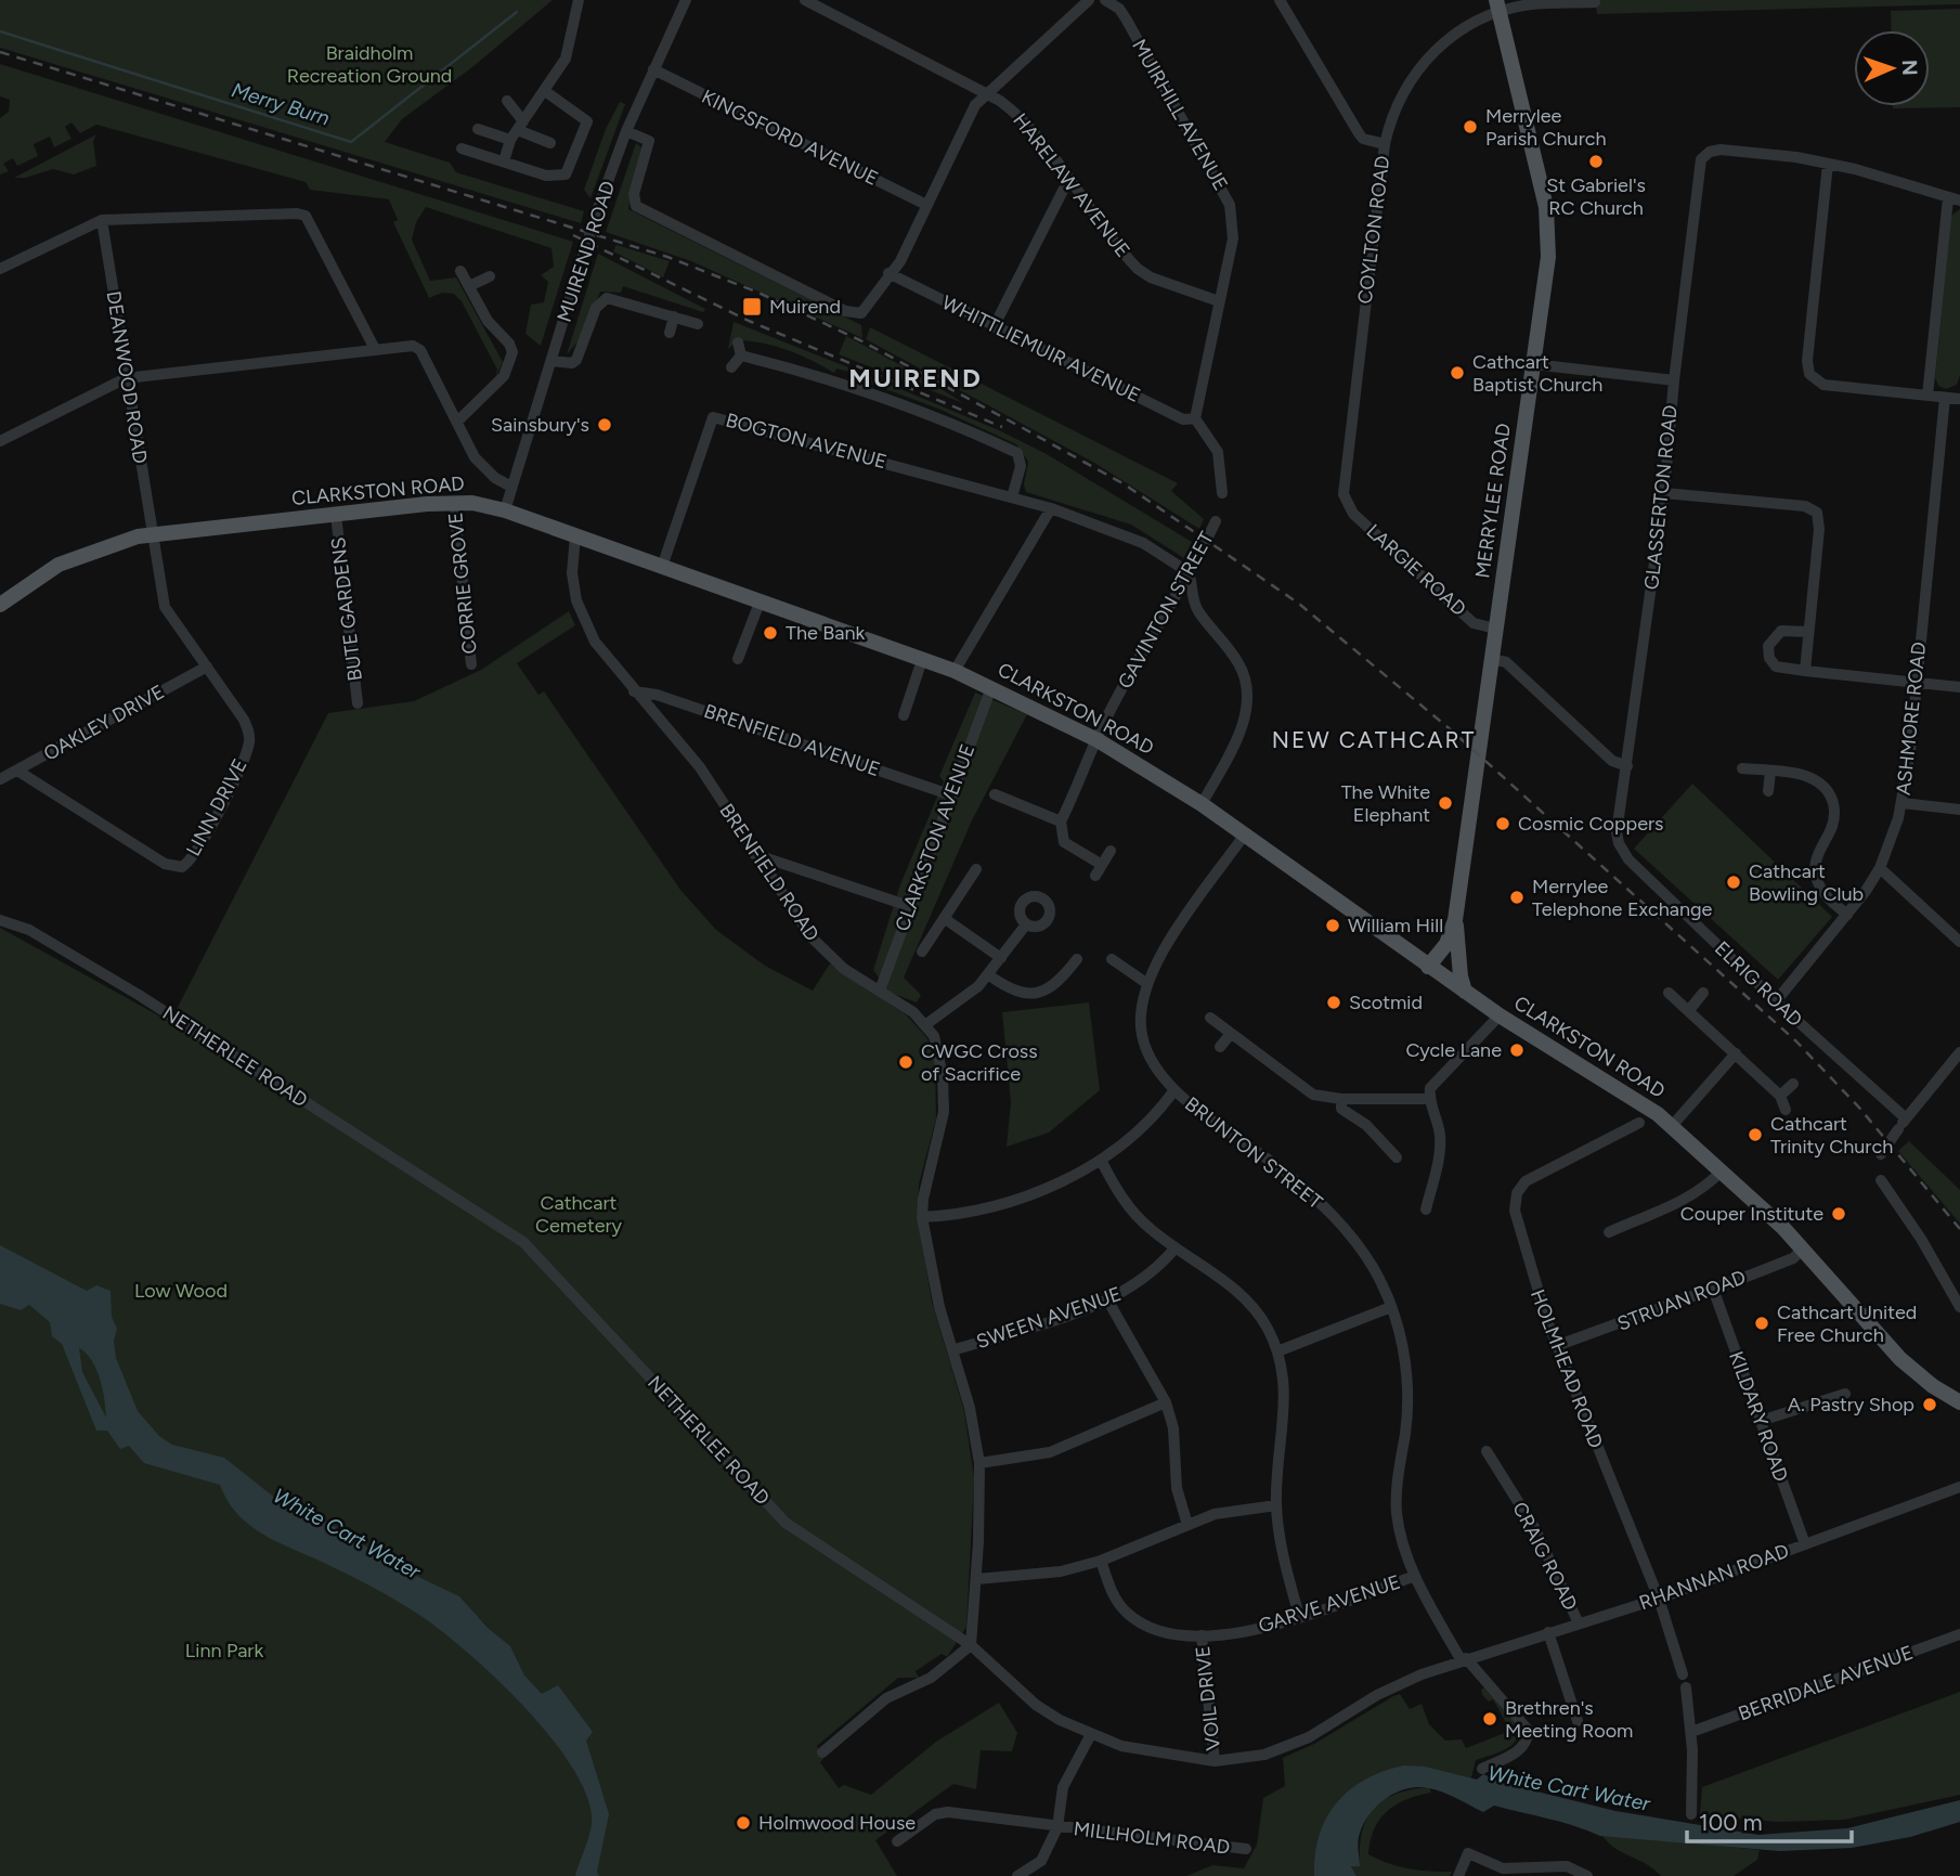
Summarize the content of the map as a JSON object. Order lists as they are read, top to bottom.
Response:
{
  "streets": {
    "main road": ["CLARKSTON ROAD", "MERRYLEE ROAD"],
    "street": [
      "MUIRHILL AVENUE",
      "KINGSFORD AVENUE",
      "HARELAW AVENUE",
      "COYLTON ROAD",
      "MUIREND ROAD",
      "WHITTLIEMUIR AVENUE",
      "DEANWOOD ROAD",
      "BOGTON AVENUE",
      "GLASSERTON ROAD",
      "LARGIE ROAD",
      "CORRIE GROVE",
      "BUTE GARDENS",
      "GAVINTON STREET",
      "ASHMORE ROAD",
      "OAKLEY DRIVE",
      "BRENFIELD AVENUE",
      "LINN DRIVE",
      "CLARKSTON AVENUE",
      "BRENFIELD ROAD",
      "ELRIG ROAD",
      "NETHERLEE ROAD",
      "BRUNTON STREET",
      "STRUAN ROAD",
      "SWEEN AVENUE",
      "HOLMHEAD ROAD",
      "KILDARY ROAD",
      "CRAIG ROAD",
      "RHANNAN ROAD",
      "GARVE AVENUE",
      "BERRIDALE AVENUE",
      "VOIL DRIVE",
      "MILLHOLM ROAD"
    ]
  },
  "crossings": [
    ["MUIRHILL AVENUE", "HARELAW AVENUE"],
    ["MUIRHILL AVENUE", "WHITTLIEMUIR AVENUE"],
    ["KINGSFORD AVENUE", "MUIREND ROAD"],
    ["COYLTON ROAD", "MERRYLEE ROAD"],
    ["COYLTON ROAD", "LARGIE ROAD"],
    ["MUIREND ROAD", "CLARKSTON ROAD"],
    ["DEANWOOD ROAD", "CLARKSTON ROAD"],
    ["DEANWOOD ROAD", "LINN DRIVE"],
    ["BOGTON AVENUE", "CLARKSTON ROAD"],
    ["BOGTON AVENUE", "GAVINTON STREET"],
    ["CLARKSTON ROAD", "MERRYLEE ROAD"],
    ["CLARKSTON ROAD", "CORRIE GROVE"],
    ["CLARKSTON ROAD", "BUTE GARDENS"],
    ["CLARKSTON ROAD", "GAVINTON STREET"],
    ["CLARKSTON ROAD", "LINN DRIVE"],
    ["CLARKSTON ROAD", "CLARKSTON AVENUE"],
    ["CLARKSTON ROAD", "BRENFIELD ROAD"],
    ["CLARKSTON ROAD", "BRUNTON STREET"],
    ["CLARKSTON ROAD", "STRUAN ROAD"],
    ["GLASSERTON ROAD", "ELRIG ROAD"],
    ["MERRYLEE ROAD", "LARGIE ROAD"],
    ["ASHMORE ROAD", "ELRIG ROAD"],
    ["OAKLEY DRIVE", "LINN DRIVE"],
    ["BRENFIELD AVENUE", "CLARKSTON AVENUE"],
    ["BRENFIELD AVENUE", "BRENFIELD ROAD"],
    ["CLARKSTON AVENUE", "BRENFIELD ROAD"],
    ["NETHERLEE ROAD", "BRUNTON STREET"],
    ["NETHERLEE ROAD", "RHANNAN ROAD"],
    ["NETHERLEE ROAD", "VOIL DRIVE"],
    ["NETHERLEE ROAD", "MILLHOLM ROAD"],
    ["BRUNTON STREET", "RHANNAN ROAD"],
    ["BRUNTON STREET", "GARVE AVENUE"],
    ["STRUAN ROAD", "HOLMHEAD ROAD"],
    ["STRUAN ROAD", "KILDARY ROAD"],
    ["HOLMHEAD ROAD", "RHANNAN ROAD"],
    ["KILDARY ROAD", "RHANNAN ROAD"],
    ["CRAIG ROAD", "RHANNAN ROAD"],
    ["GARVE AVENUE", "VOIL DRIVE"]
  ],
  "districts": ["MUIREND", "NEW CATHCART"],
  "water": ["Merry Burn", "White Cart Water"],
  "parks": [
    "Braidholm Recreation Ground",
    "Cathcart Cemetery",
    "Low Wood",
    "Linn Park"
  ],
  "places": {
    "other": [
      "Merrylee Parish Church",
      "St Gabriel's RC Church",
      "Cathcart Baptist Church",
      "Sainsbury's",
      "The Bank",
      "The White Elephant",
      "Cosmic Coppers",
      "Cathcart Bowling Club",
      "Merrylee Telephone Exchange",
      "William Hill",
      "Scotmid",
      "Cycle Lane",
      "CWGC Cross of Sacrifice",
      "Cathcart Trinity Church",
      "Couper Institute",
      "Cathcart United Free Church",
      "A. Pastry Shop",
      "Brethren's Meeting Room",
      "Holmwood House"
    ],
    "transit": ["Muirend"]
  },
  "scale_bar": "100 m",
  "north": "right"
}
